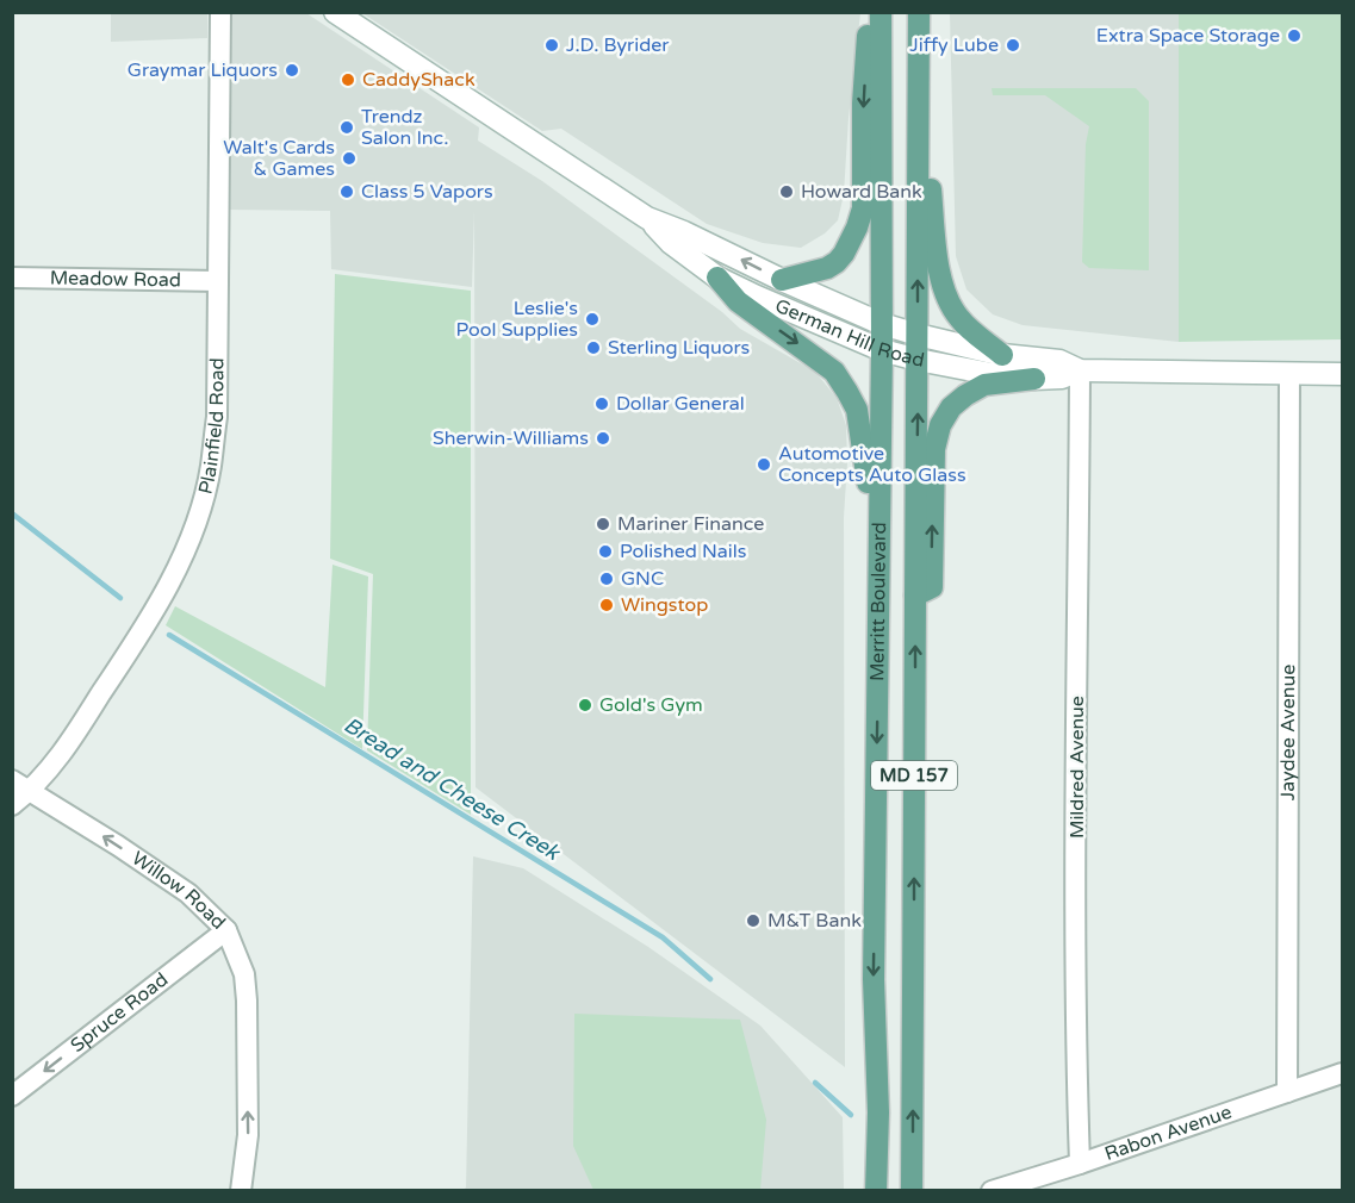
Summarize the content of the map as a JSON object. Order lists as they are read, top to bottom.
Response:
{
  "streets": {
    "main road": ["Merritt Boulevard", "MD 157"],
    "street": [
      "Meadow Road",
      "German Hill Road",
      "Plainfield Road",
      "Jaydee Avenue",
      "Mildred Avenue",
      "Willow Road",
      "Spruce Road",
      "Rabon Avenue"
    ]
  },
  "crossings": [
    ["Meadow Road", "Plainfield Road"],
    ["German Hill Road", "Merritt Boulevard"],
    ["German Hill Road", "Jaydee Avenue"],
    ["German Hill Road", "Mildred Avenue"],
    ["Plainfield Road", "Willow Road"],
    ["Jaydee Avenue", "Rabon Avenue"],
    ["Mildred Avenue", "Rabon Avenue"],
    ["Willow Road", "Spruce Road"]
  ],
  "one_way": ["Willow Road", "Spruce Road"],
  "water": ["Bread and Cheese Creek"],
  "places": [
    "Extra Space Storage",
    "J.D. Byrider",
    "Jiffy Lube",
    "Graymar Liquors",
    "CaddyShack",
    "Trendz Salon Inc.",
    "Walt's Cards & Games",
    "Class 5 Vapors",
    "Howard Bank",
    "Leslie's Pool Supplies",
    "Sterling Liquors",
    "Dollar General",
    "Sherwin-Williams",
    "Automotive Concepts Auto Glass",
    "Mariner Finance",
    "Polished Nails",
    "GNC",
    "Wingstop",
    "Gold's Gym",
    "M&T Bank"
  ]
}
